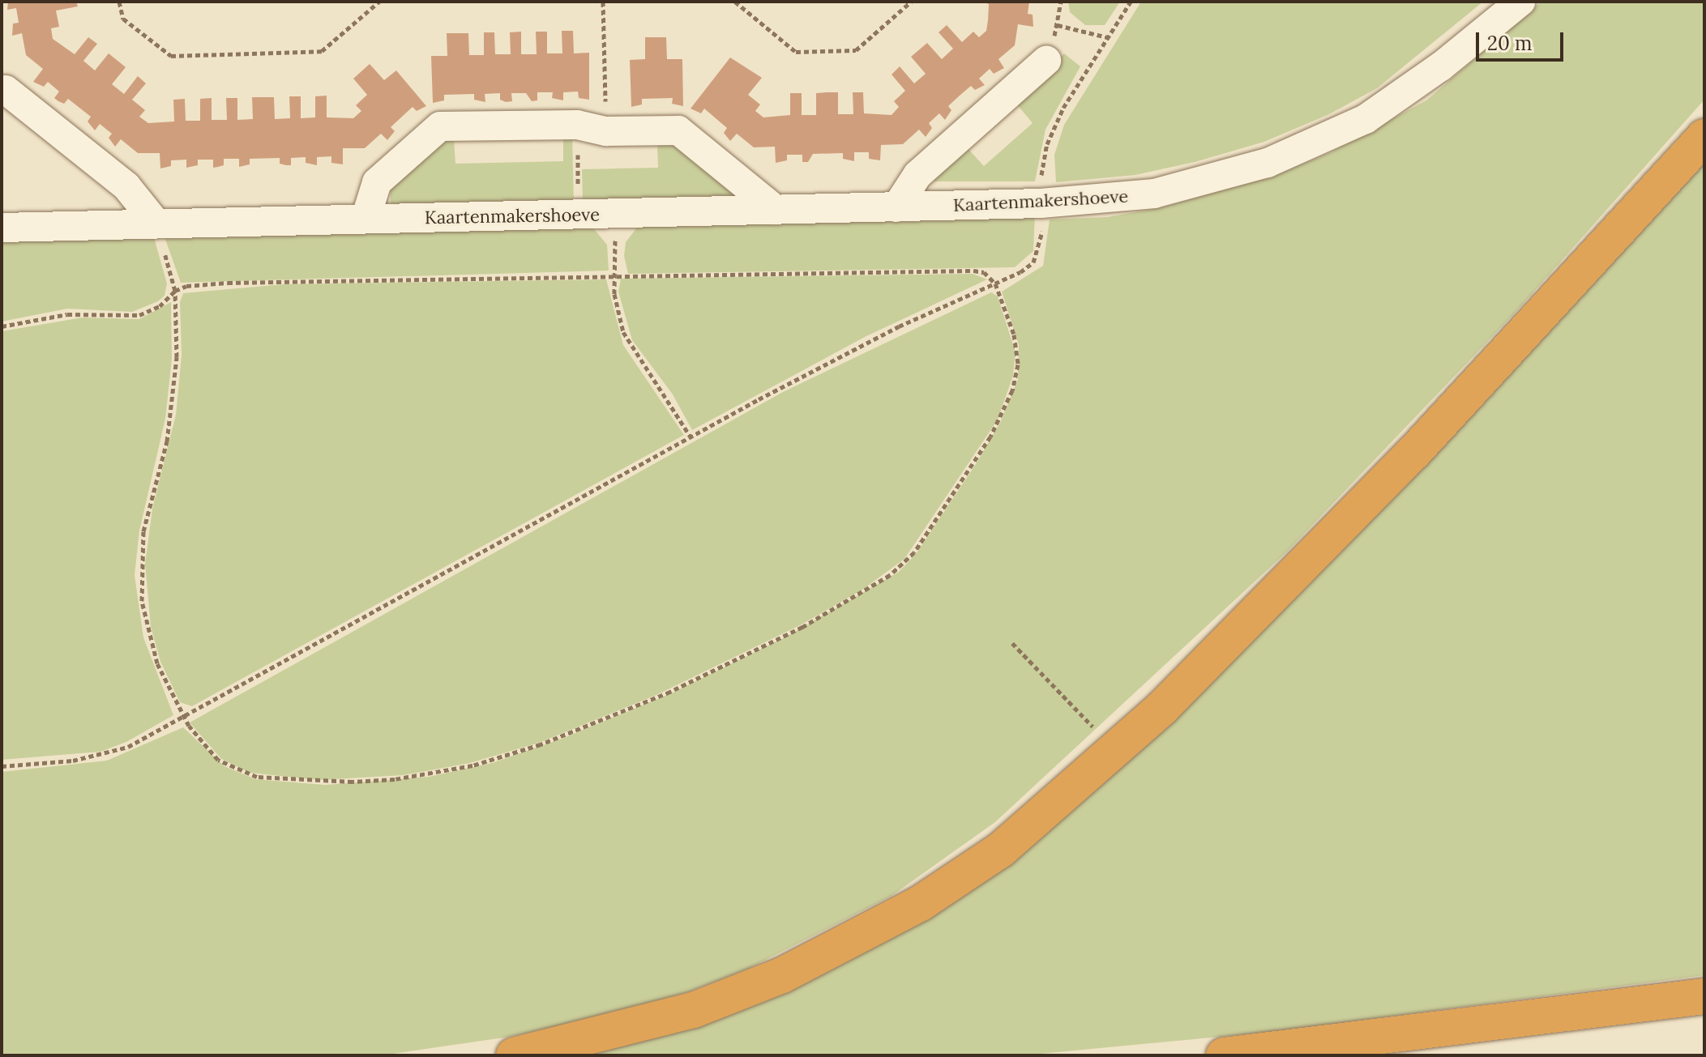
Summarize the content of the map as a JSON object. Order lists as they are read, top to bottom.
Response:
{
  "streets": {
    "street": ["Kaartenmakershoeve"]
  },
  "scale_bar": "20 m"
}
